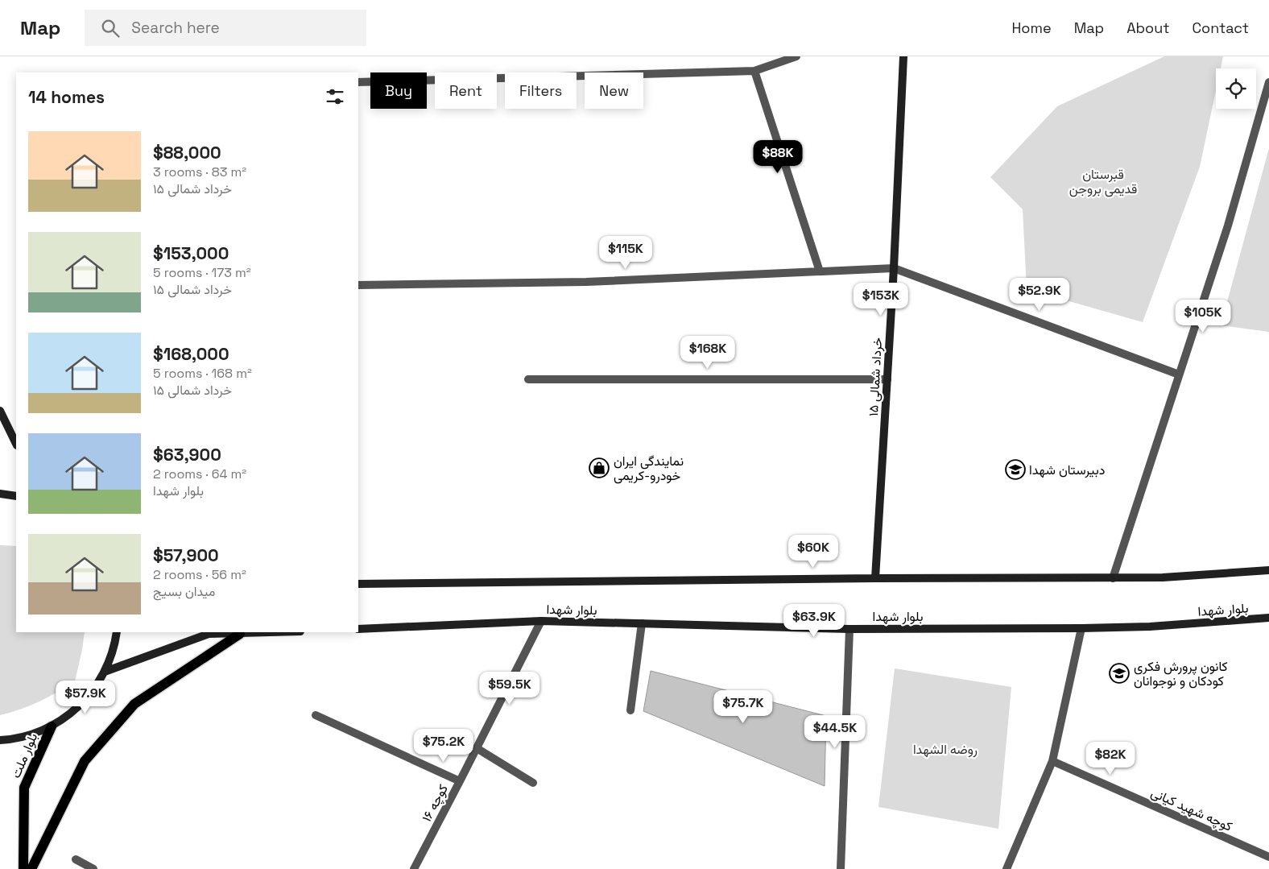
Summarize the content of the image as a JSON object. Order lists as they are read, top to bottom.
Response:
{
  "streets": {
    "main road": ["۱۵ خرداد شمالی", "بلوار شهدا", "بلوار ملت"],
    "street": ["کوچه ۱۶", "کوچه شهید کیانی"]
  },
  "crossings": [
    ["۱۵ خرداد شمالی", "بلوار شهدا"]
  ],
  "parks": ["قبرستان قدیمی بروجن", "روضه الشهدا"],
  "places": {
    "shop": ["نمایندگی ایران خودرو-کریمی"],
    "school or university": ["دبیرستان شهدا", "کانون پرورش فکری کودکان و نوجوانان"]
  },
  "page": {
    "header": "Map",
    "search": "Search here",
    "nav": [
      "Home",
      "Map",
      "About",
      "Contact"
    ],
    "chip": [
      "Buy",
      "Rent",
      "Filters",
      "New"
    ],
    "heading": "14 homes",
    "list": [
      {
        "name": "$88,000",
        "note": "3 rooms · 83 m² · ۱۵ خرداد شمالی"
      },
      {
        "name": "$153,000",
        "note": "5 rooms · 173 m² · ۱۵ خرداد شمالی"
      },
      {
        "name": "$168,000",
        "note": "5 rooms · 168 m² · ۱۵ خرداد شمالی"
      },
      {
        "name": "$63,900",
        "note": "2 rooms · 64 m² · بلوار شهدا"
      },
      {
        "name": "$57,900",
        "note": "2 rooms · 56 m² · میدان بسیج"
      }
    ],
    "price": [
      "$88K",
      "$115K",
      "$52.9K",
      "$153K",
      "$105K",
      "$168K",
      "$60K",
      "$63.9K",
      "$59.5K",
      "$57.9K",
      "$75.7K",
      "$44.5K",
      "$75.2K",
      "$82K"
    ]
  }
}
